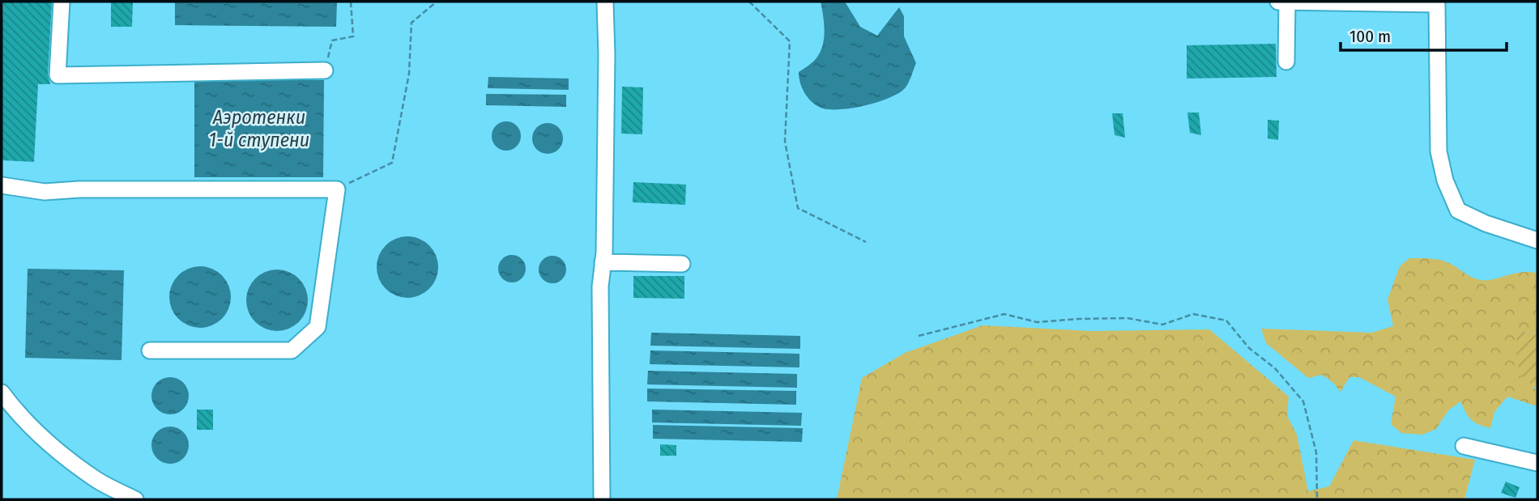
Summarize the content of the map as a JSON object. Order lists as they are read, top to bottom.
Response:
{
  "water": ["Аэротенки 1-й ступени"],
  "scale_bar": "100 m"
}
